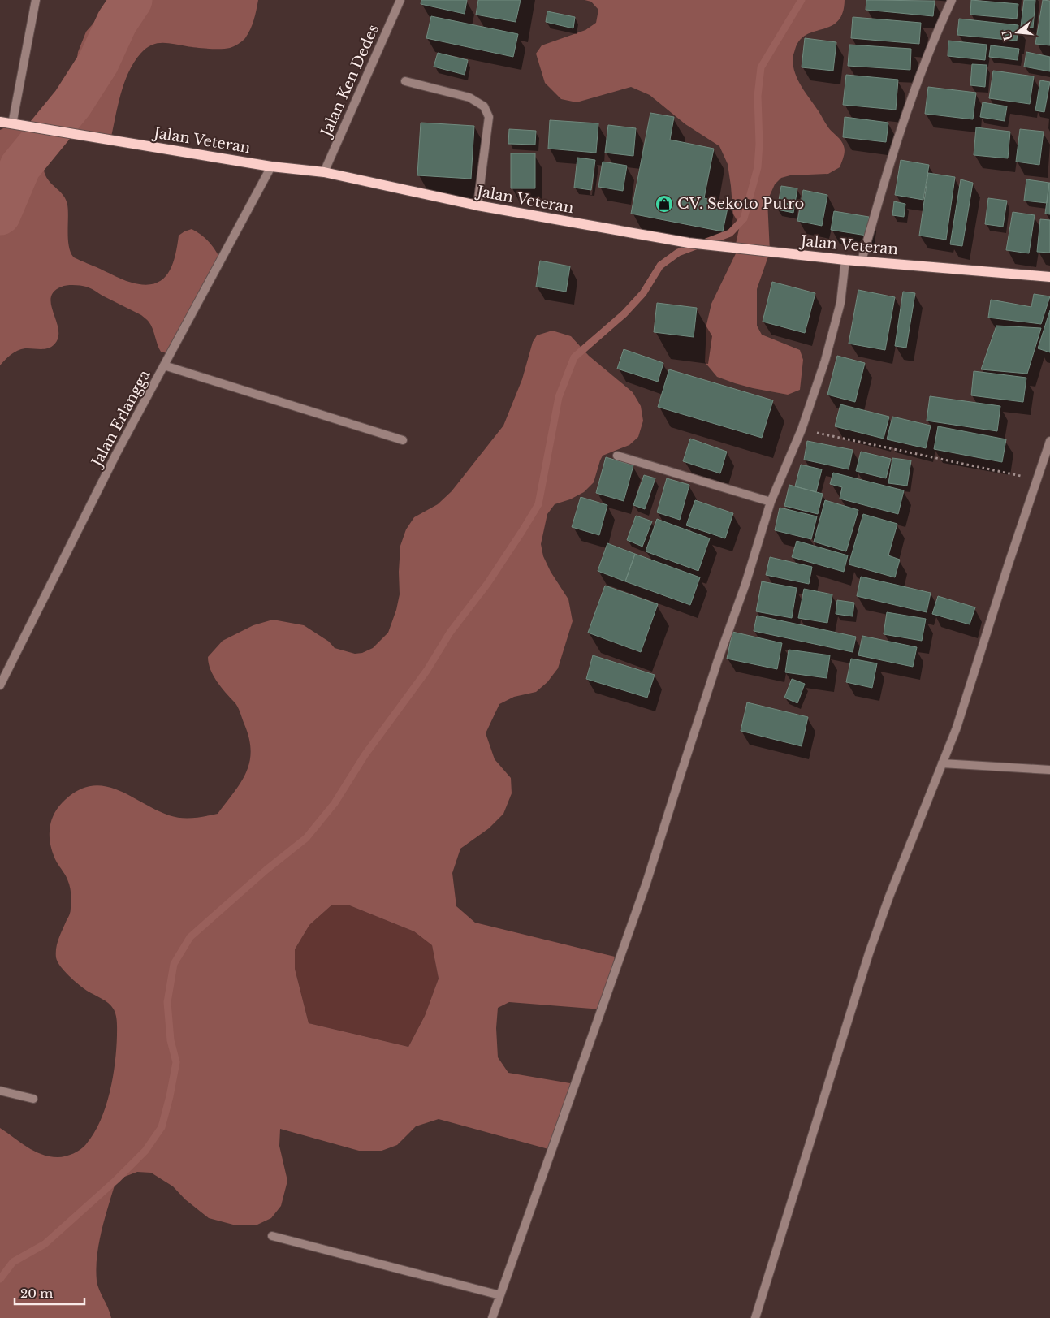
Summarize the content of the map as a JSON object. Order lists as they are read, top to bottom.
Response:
{
  "streets": {
    "main road": ["Jalan Veteran"],
    "street": ["Jalan Ken Dedes", "Jalan Erlangga"]
  },
  "crossings": [
    ["Jalan Ken Dedes", "Jalan Veteran"],
    ["Jalan Veteran", "Jalan Erlangga"]
  ],
  "places": {
    "shop": ["CV. Sekoto Putro"]
  },
  "scale_bar": "20 m",
  "north": "left"
}
